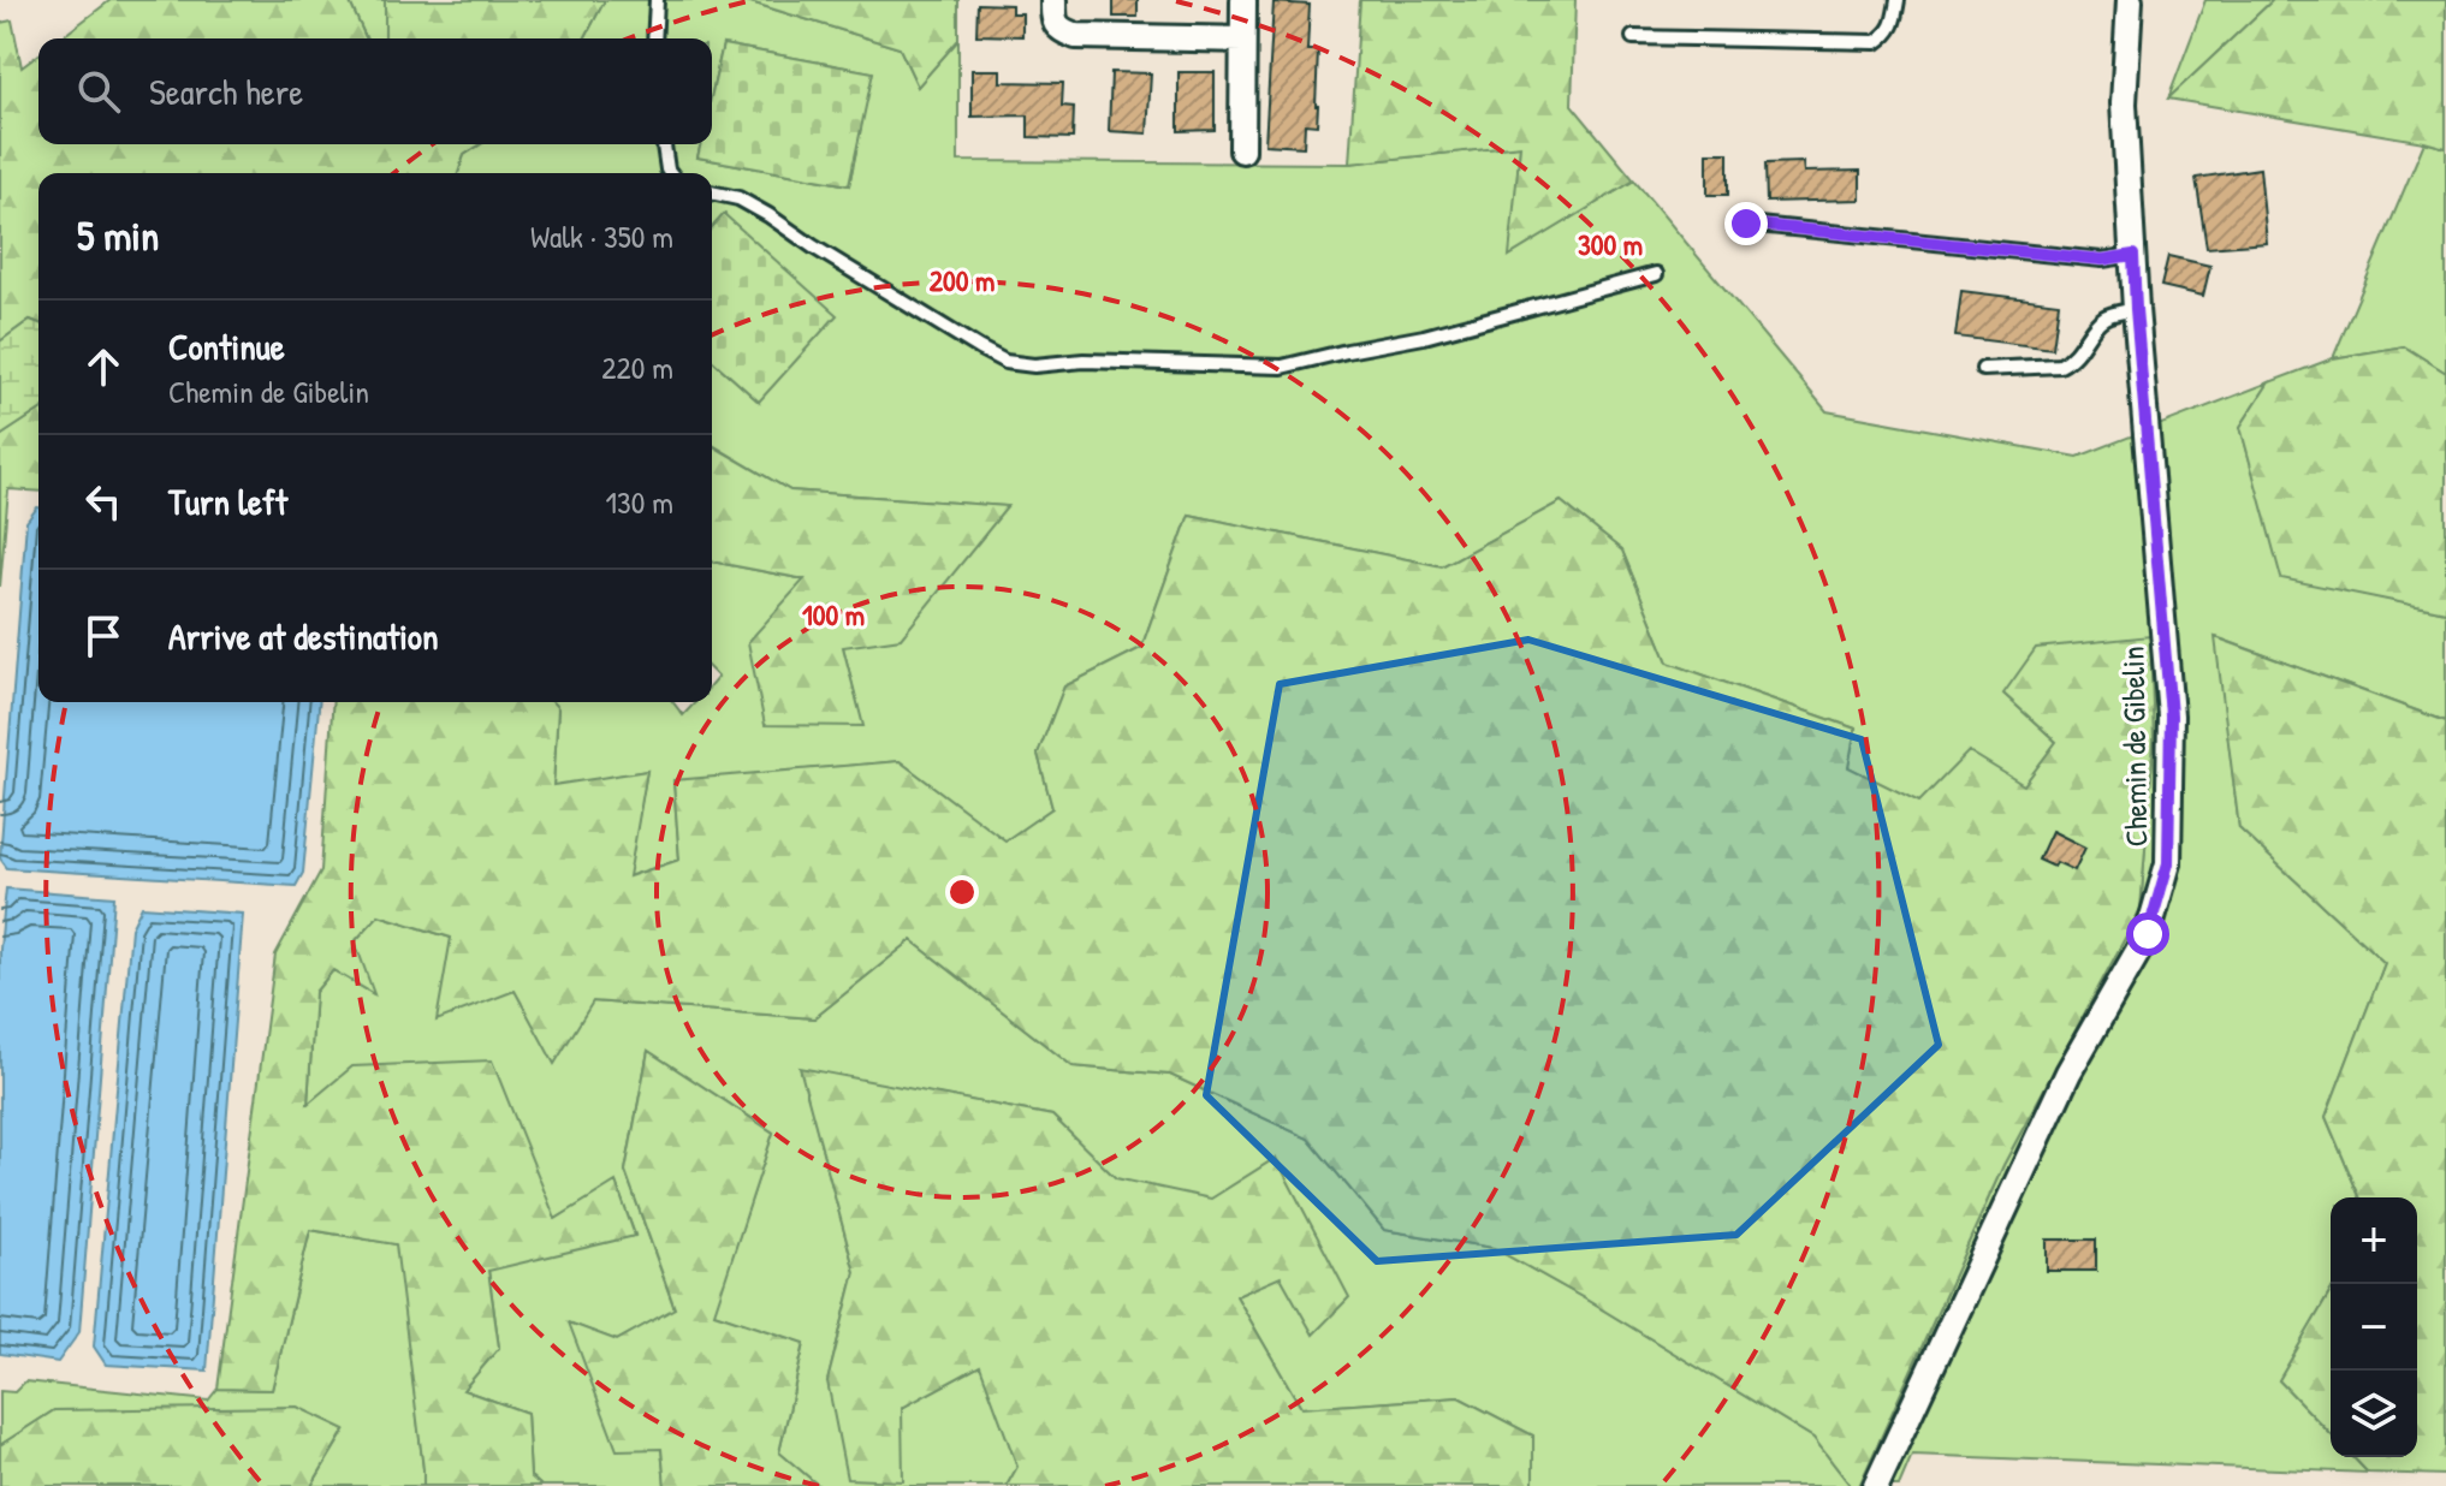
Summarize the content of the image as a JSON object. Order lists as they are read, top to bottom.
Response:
{
  "streets": {
    "street": ["Chemin de Gibelin"]
  },
  "page": {
    "search": "Search here",
    "heading": ["5 min", "Walk · 350 m"],
    "list": [
      ["Continue", "Chemin de Gibelin", "220 m"],
      ["Turn left", "130 m"],
      "Arrive at destination"
    ],
    "map_buttons": ["+", "−"]
  },
  "rings": ["300 m", "200 m", "100 m"]
}
